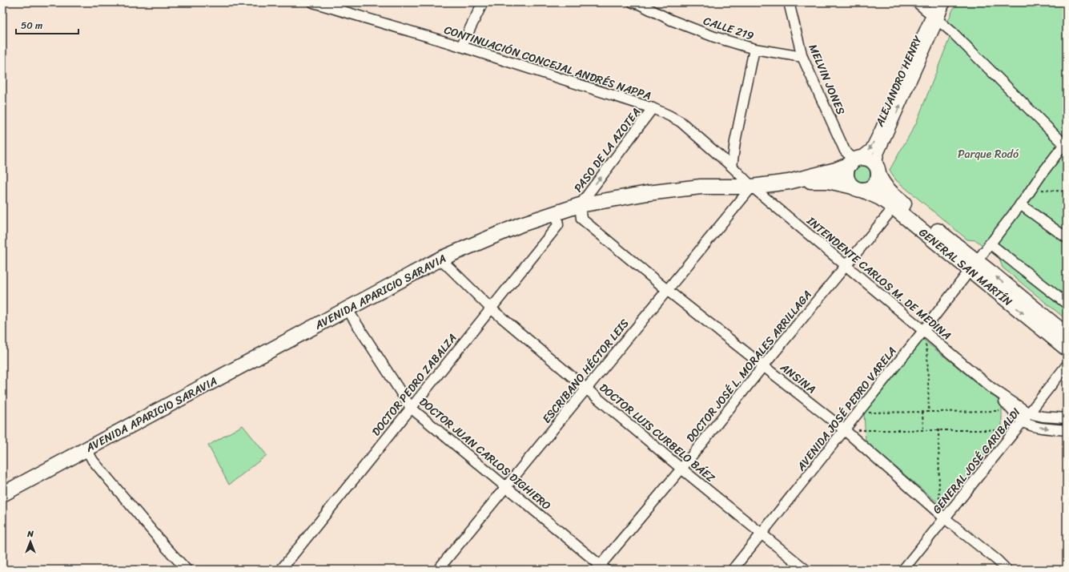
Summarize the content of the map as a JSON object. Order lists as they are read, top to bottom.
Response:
{
  "streets": {
    "highway": ["GENERAL SAN MARTÍN", "AVENIDA APARICIO SARAVIA"],
    "street": [
      "CALLE 219",
      "CONTINUACIÓN CONCEJAL ANDRÉS NAPPA",
      "MELVIN JONES",
      "ALEJANDRO HENRY",
      "PASO DE LA AZOTEA",
      "INTENDENTE CARLOS M. DE MEDINA",
      "DOCTOR JOSÉ L. MORALES ARRILLAGA",
      "ESCRIBANO HÉCTOR LEIS",
      "ANSINA",
      "DOCTOR PEDRO ZABALZA",
      "AVENIDA JOSÉ PEDRO VARELA",
      "DOCTOR LUIS CURBELO BÁEZ",
      "DOCTOR JUAN CARLOS DIGHIERO",
      "GENERAL JOSÉ GARIBALDI"
    ]
  },
  "crossings": [
    ["CALLE 219", "MELVIN JONES"],
    ["CONTINUACIÓN CONCEJAL ANDRÉS NAPPA", "PASO DE LA AZOTEA"],
    ["CONTINUACIÓN CONCEJAL ANDRÉS NAPPA", "INTENDENTE CARLOS M. DE MEDINA"],
    ["CONTINUACIÓN CONCEJAL ANDRÉS NAPPA", "AVENIDA APARICIO SARAVIA"],
    ["CONTINUACIÓN CONCEJAL ANDRÉS NAPPA", "ESCRIBANO HÉCTOR LEIS"],
    ["MELVIN JONES", "ALEJANDRO HENRY"],
    ["MELVIN JONES", "GENERAL SAN MARTÍN"],
    ["MELVIN JONES", "AVENIDA APARICIO SARAVIA"],
    ["ALEJANDRO HENRY", "GENERAL SAN MARTÍN"],
    ["ALEJANDRO HENRY", "AVENIDA APARICIO SARAVIA"],
    ["PASO DE LA AZOTEA", "AVENIDA APARICIO SARAVIA"],
    ["PASO DE LA AZOTEA", "ANSINA"],
    ["GENERAL SAN MARTÍN", "AVENIDA APARICIO SARAVIA"],
    ["GENERAL SAN MARTÍN", "DOCTOR JOSÉ L. MORALES ARRILLAGA"],
    ["GENERAL SAN MARTÍN", "AVENIDA JOSÉ PEDRO VARELA"],
    ["INTENDENTE CARLOS M. DE MEDINA", "AVENIDA APARICIO SARAVIA"],
    ["INTENDENTE CARLOS M. DE MEDINA", "DOCTOR JOSÉ L. MORALES ARRILLAGA"],
    ["INTENDENTE CARLOS M. DE MEDINA", "ESCRIBANO HÉCTOR LEIS"],
    ["INTENDENTE CARLOS M. DE MEDINA", "AVENIDA JOSÉ PEDRO VARELA"],
    ["INTENDENTE CARLOS M. DE MEDINA", "GENERAL JOSÉ GARIBALDI"],
    ["AVENIDA APARICIO SARAVIA", "ESCRIBANO HÉCTOR LEIS"],
    ["AVENIDA APARICIO SARAVIA", "ANSINA"],
    ["AVENIDA APARICIO SARAVIA", "DOCTOR PEDRO ZABALZA"],
    ["AVENIDA APARICIO SARAVIA", "DOCTOR LUIS CURBELO BÁEZ"],
    ["AVENIDA APARICIO SARAVIA", "DOCTOR JUAN CARLOS DIGHIERO"],
    ["DOCTOR JOSÉ L. MORALES ARRILLAGA", "ANSINA"],
    ["DOCTOR JOSÉ L. MORALES ARRILLAGA", "DOCTOR LUIS CURBELO BÁEZ"],
    ["DOCTOR JOSÉ L. MORALES ARRILLAGA", "DOCTOR JUAN CARLOS DIGHIERO"],
    ["ESCRIBANO HÉCTOR LEIS", "ANSINA"],
    ["ESCRIBANO HÉCTOR LEIS", "DOCTOR LUIS CURBELO BÁEZ"],
    ["ESCRIBANO HÉCTOR LEIS", "DOCTOR JUAN CARLOS DIGHIERO"],
    ["ANSINA", "AVENIDA JOSÉ PEDRO VARELA"],
    ["ANSINA", "GENERAL JOSÉ GARIBALDI"],
    ["DOCTOR PEDRO ZABALZA", "DOCTOR LUIS CURBELO BÁEZ"],
    ["DOCTOR PEDRO ZABALZA", "DOCTOR JUAN CARLOS DIGHIERO"],
    ["AVENIDA JOSÉ PEDRO VARELA", "DOCTOR LUIS CURBELO BÁEZ"]
  ],
  "one_way": ["PASO DE LA AZOTEA"],
  "parks": ["Parque Rodó"],
  "scale_bar": "50 m",
  "north": "top"
}
